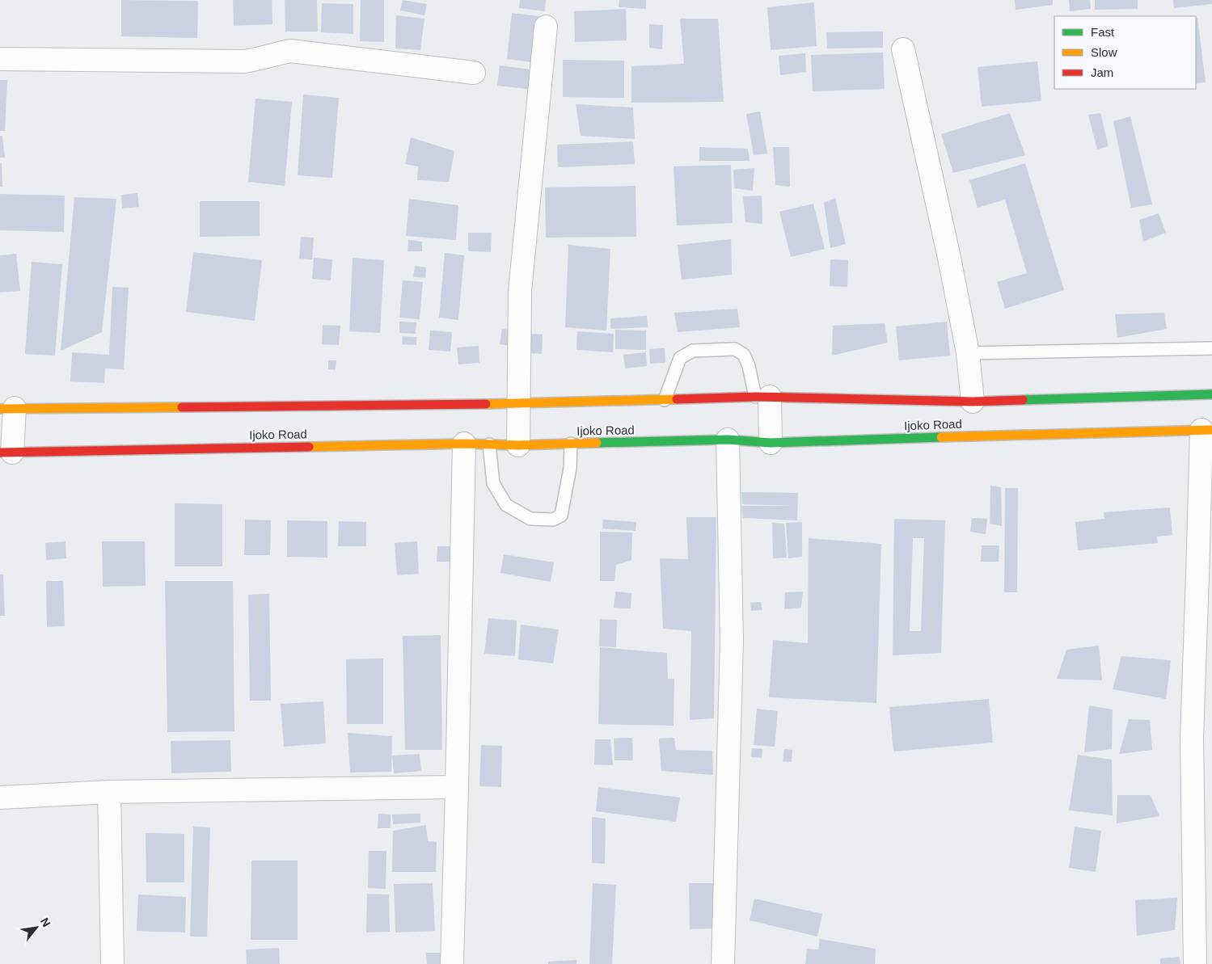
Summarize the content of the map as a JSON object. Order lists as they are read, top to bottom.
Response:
{
  "streets": {
    "main road": ["Ijoko Road"]
  },
  "legend": ["Fast", "Slow", "Jam"],
  "north": "top right"
}
